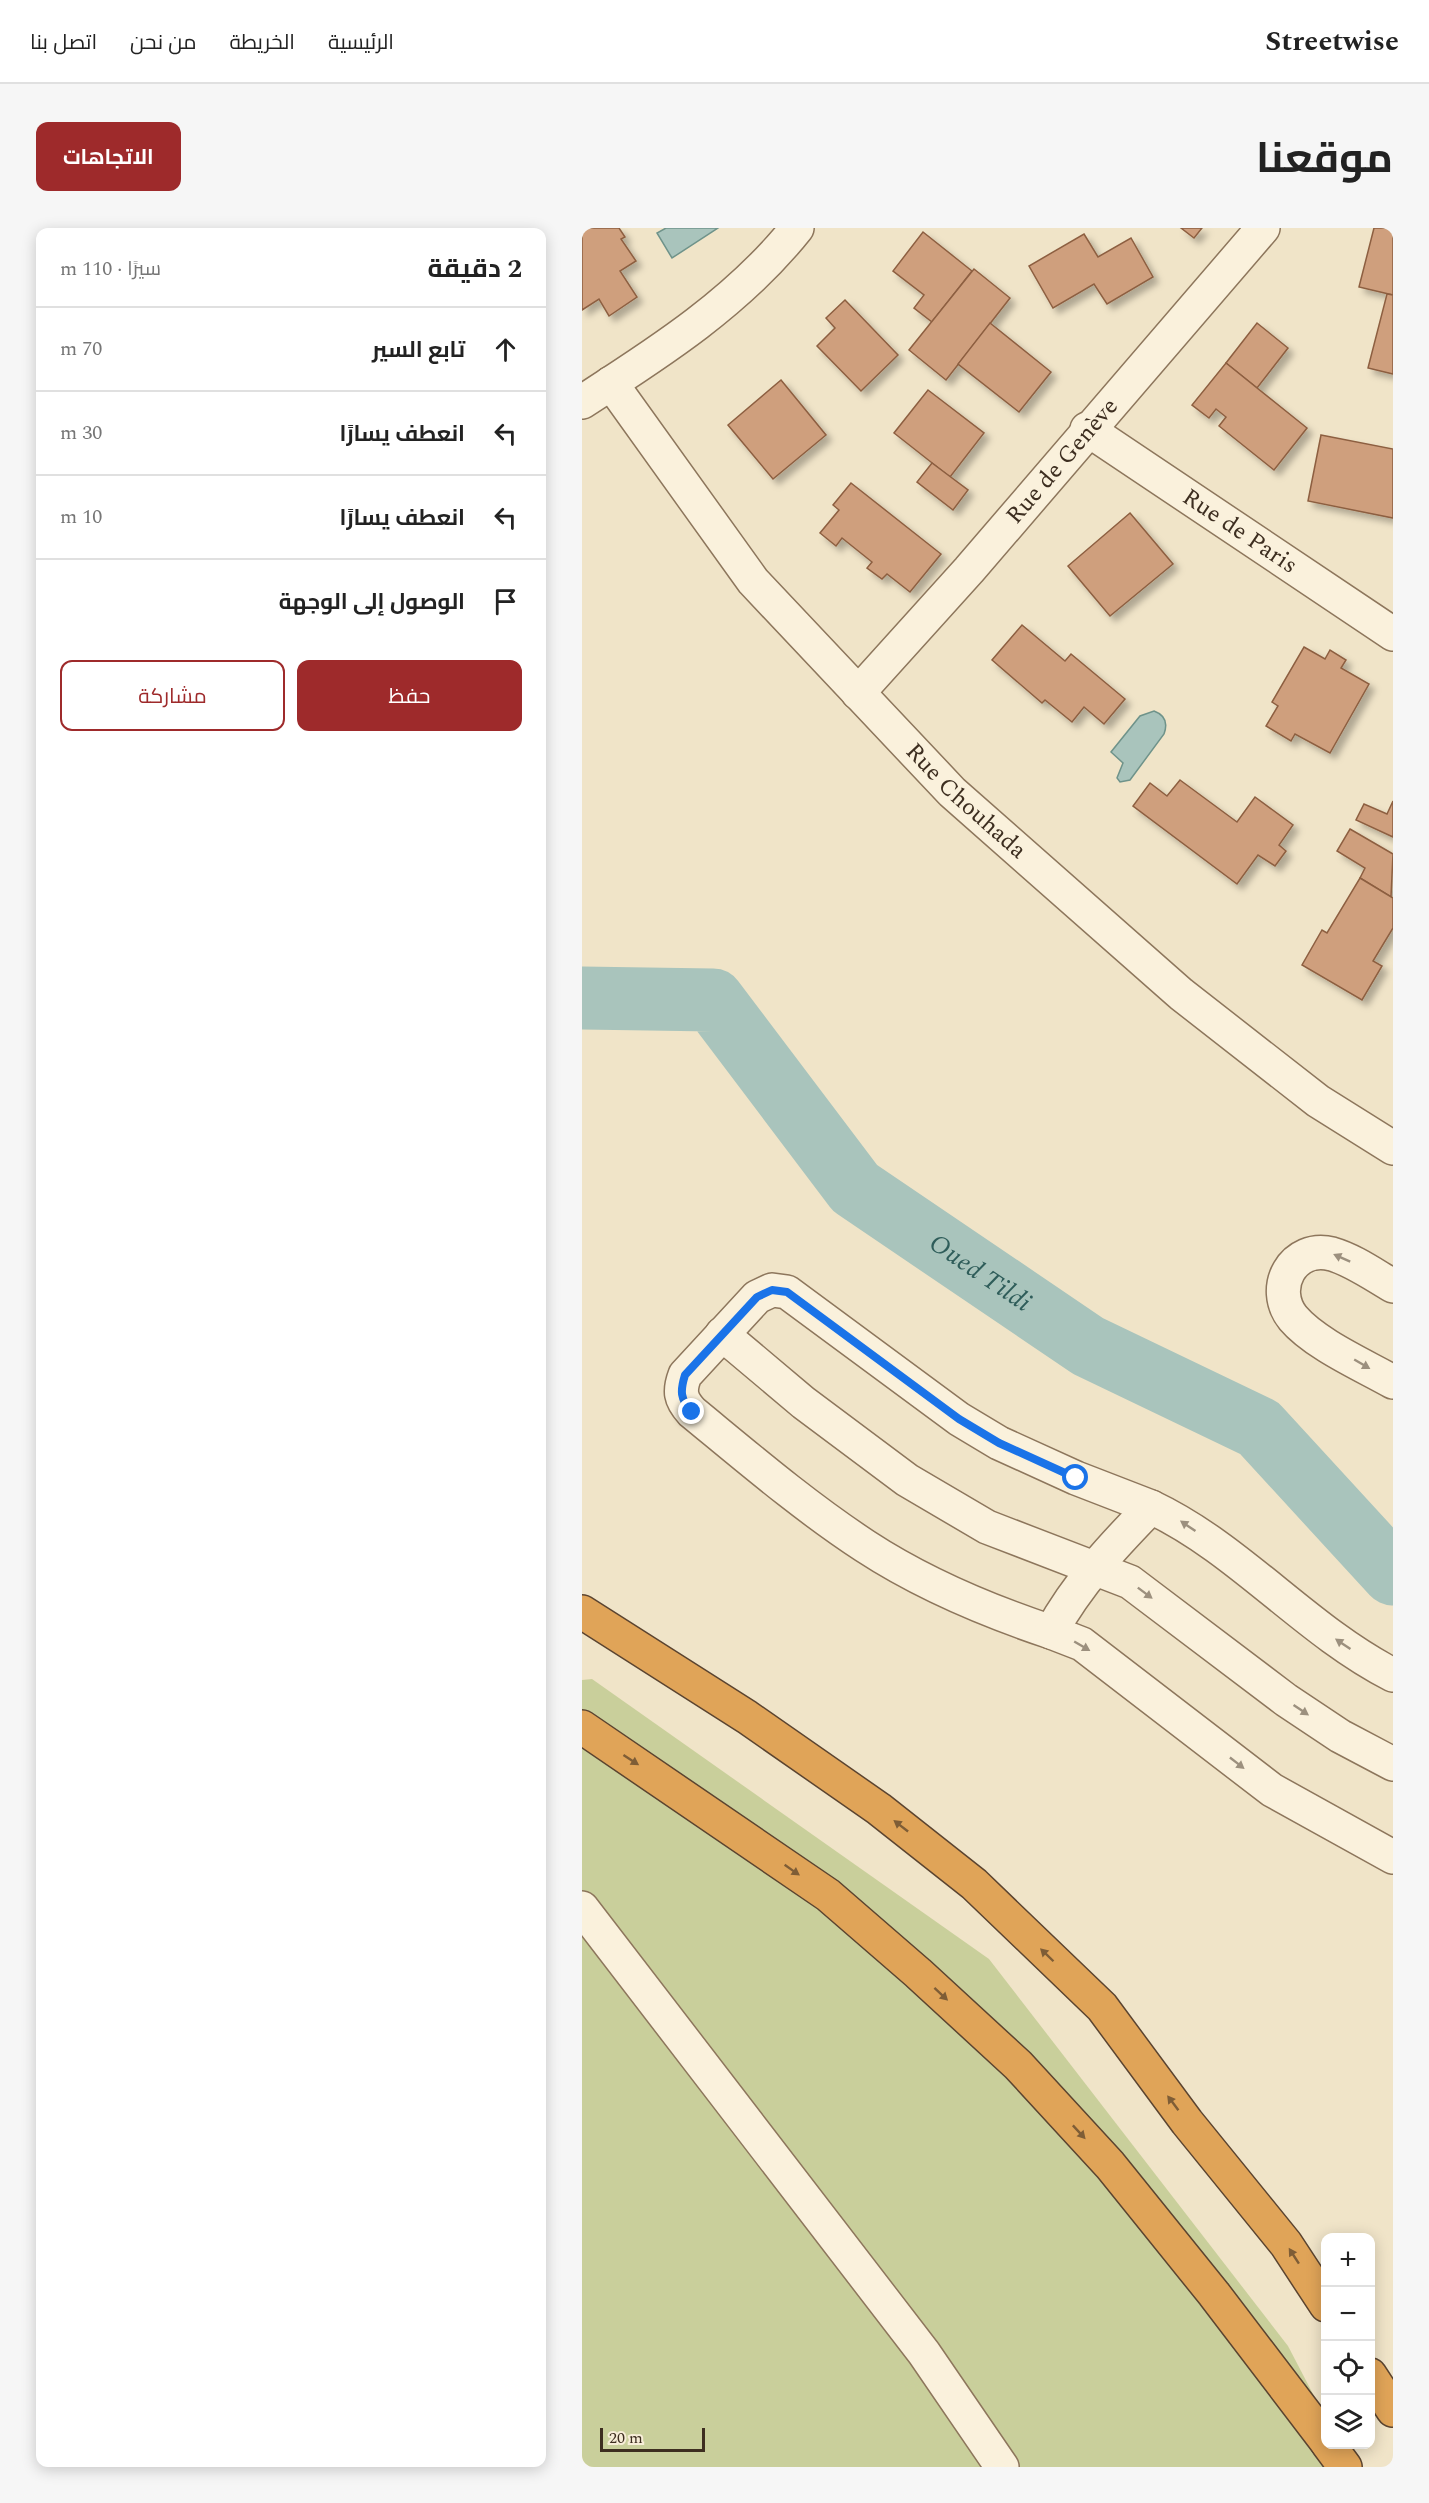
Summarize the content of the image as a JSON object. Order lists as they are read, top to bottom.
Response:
{
  "streets": {
    "street": ["Rue de Genève", "Rue de Paris", "Rue Chouhada"]
  },
  "crossings": [
    ["Rue de Genève", "Rue de Paris"],
    ["Rue de Genève", "Rue Chouhada"]
  ],
  "water": ["Oued Tildi"],
  "scale_bar": "20 m",
  "page": {
    "header": "Streetwise",
    "nav": [
      "الرئيسية",
      "الخريطة",
      "من نحن",
      "اتصل بنا"
    ],
    "title": "موقعنا",
    "buttons": [
      "الاتجاهات",
      ["حفظ", "مشاركة"]
    ],
    "heading": ["2 دقيقة", "سيرًا · 110 m"],
    "list": [
      ["تابع السير", "70 m"],
      ["انعطف يسارًا", "30 m"],
      ["انعطف يسارًا", "10 m"],
      "الوصول إلى الوجهة"
    ],
    "map_buttons": ["+", "−"],
    "scale": "20 m"
  }
}
